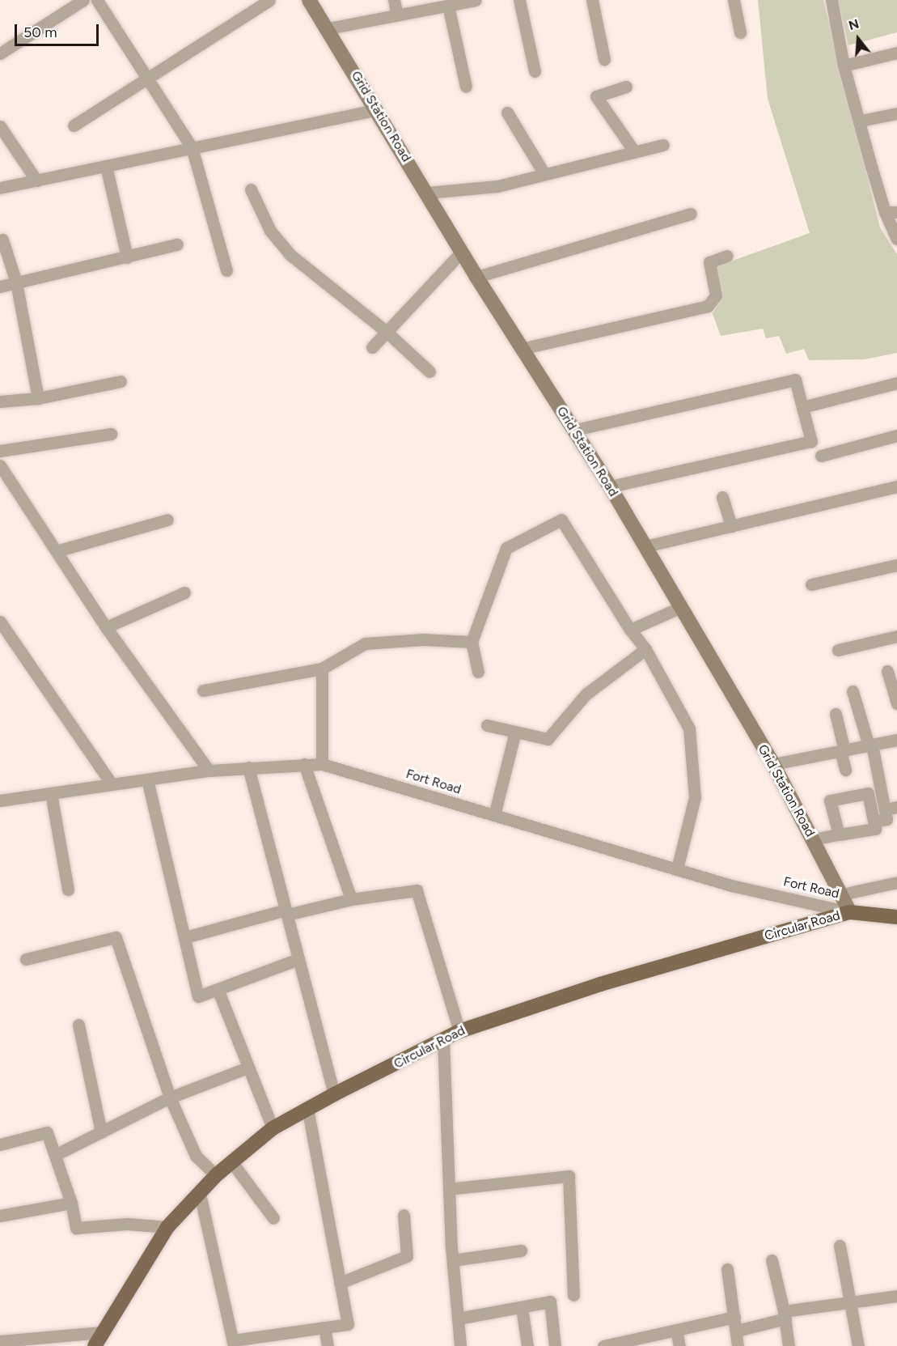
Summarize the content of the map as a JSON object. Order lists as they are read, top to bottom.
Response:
{
  "streets": {
    "main road": ["Grid Station Road", "Circular Road"],
    "street": ["Fort Road"]
  },
  "crossings": [
    ["Grid Station Road", "Fort Road"],
    ["Grid Station Road", "Circular Road"],
    ["Fort Road", "Circular Road"]
  ],
  "scale_bar": "50 m",
  "north": "top"
}
